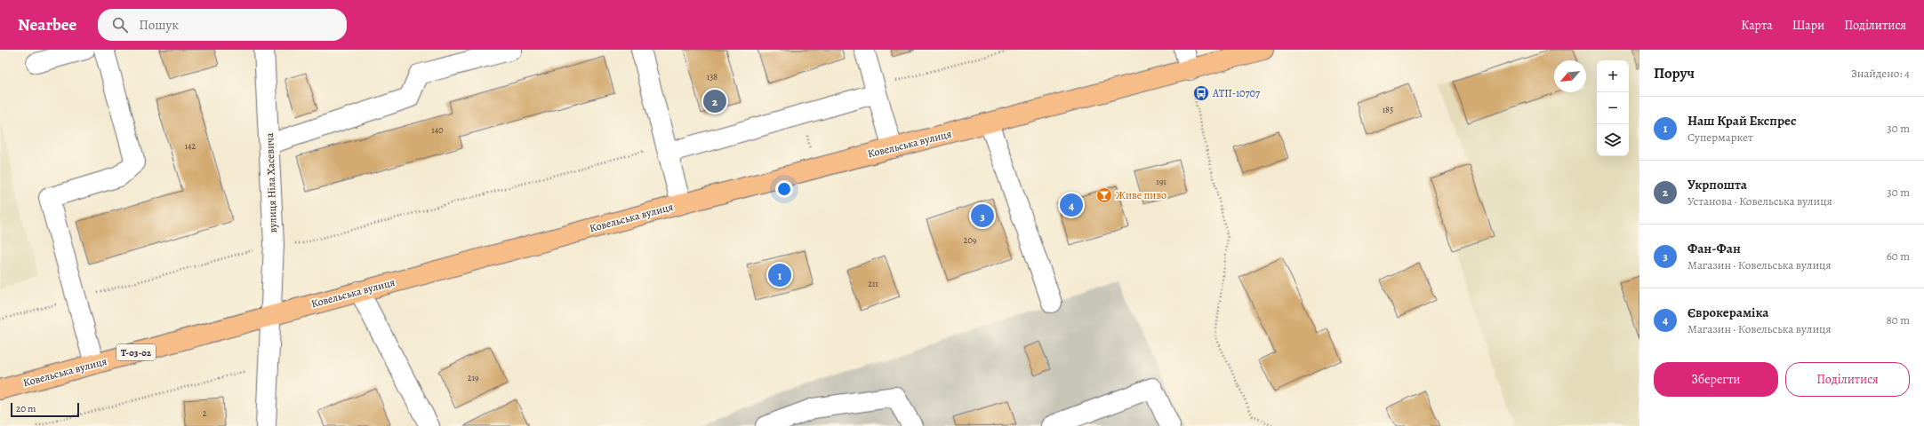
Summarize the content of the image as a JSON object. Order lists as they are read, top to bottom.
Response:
{
  "streets": {
    "main road": ["Ковельська вулиця", "Т-03-02"],
    "street": ["вулиця Ніла Хасевича"]
  },
  "crossings": [
    ["Ковельська вулиця", "вулиця Ніла Хасевича"]
  ],
  "places": {
    "bus stop": ["АТП-10707"],
    "bar": ["Живе пиво"]
  },
  "house_numbers": [
    "138",
    "185",
    "140",
    "142",
    "191",
    "209",
    "211",
    "219",
    "2"
  ],
  "scale_bar": "20 m",
  "north": "bottom left",
  "page": {
    "header": "Nearbee",
    "search": "Пошук",
    "nav": ["Карта", "Шари", "Поділитися"],
    "heading": ["Поруч", "Знайдено: 4"],
    "map_buttons": ["+", "−"],
    "pins": [
      "2",
      "4",
      "3",
      "1"
    ],
    "list": [
      {
        "mark": "1",
        "name": "Наш Край Експрес",
        "note": "Супермаркет",
        "value": "30 m"
      },
      {
        "mark": "2",
        "name": "Укрпошта",
        "note": "Установа · Ковельська вулиця",
        "value": "30 m"
      },
      {
        "mark": "3",
        "name": "Фан-Фан",
        "note": "Магазин · Ковельська вулиця",
        "value": "60 m"
      },
      {
        "mark": "4",
        "name": "Єврокераміка",
        "note": "Магазин · Ковельська вулиця",
        "value": "80 m"
      }
    ],
    "buttons": ["Зберегти", "Поділитися"],
    "scale": "20 m"
  }
}
